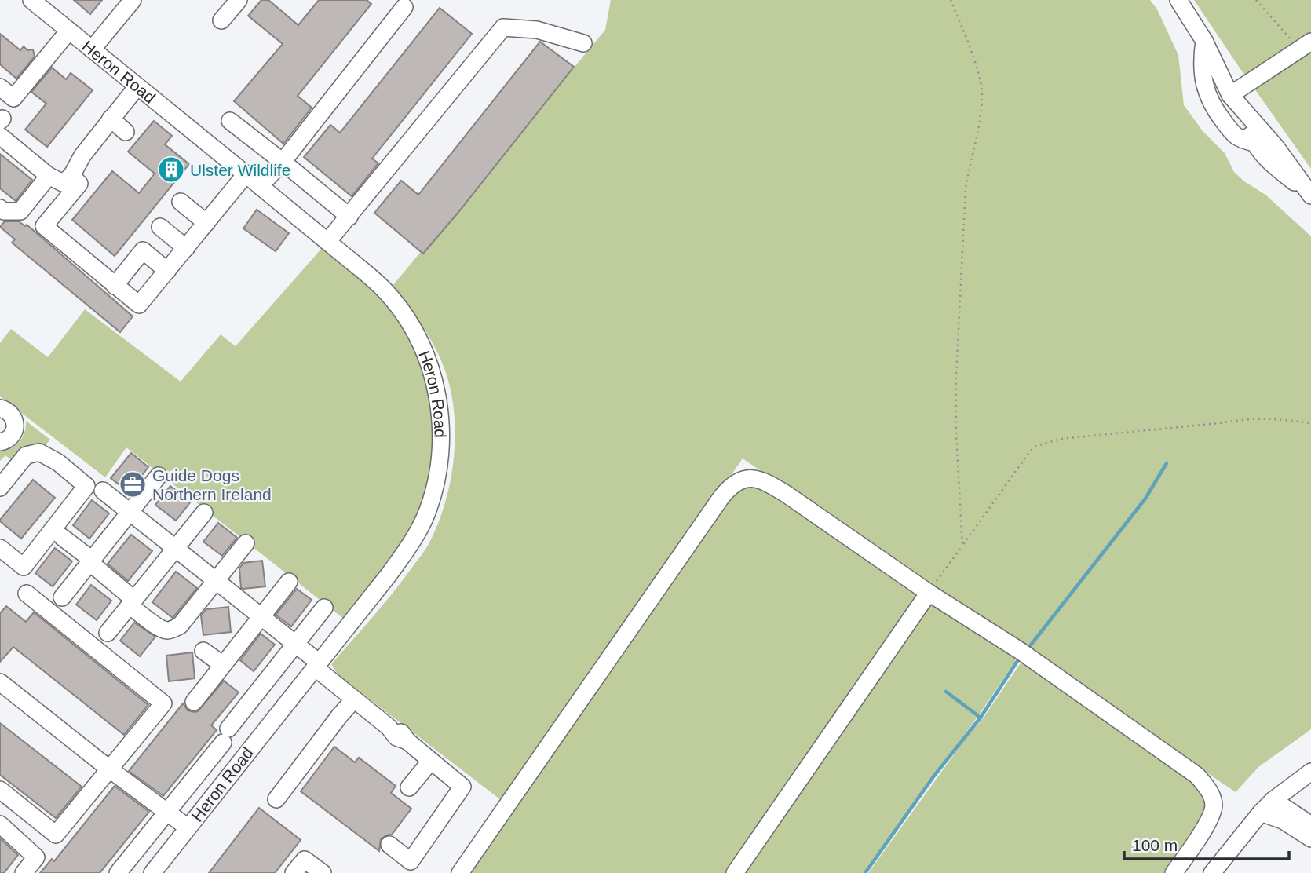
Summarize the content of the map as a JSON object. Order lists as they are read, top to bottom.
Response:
{
  "streets": {
    "street": ["Heron Road"]
  },
  "places": {
    "building": ["Ulster Wildlife"],
    "office": ["Guide Dogs Northern Ireland"]
  },
  "scale_bar": "100 m"
}
